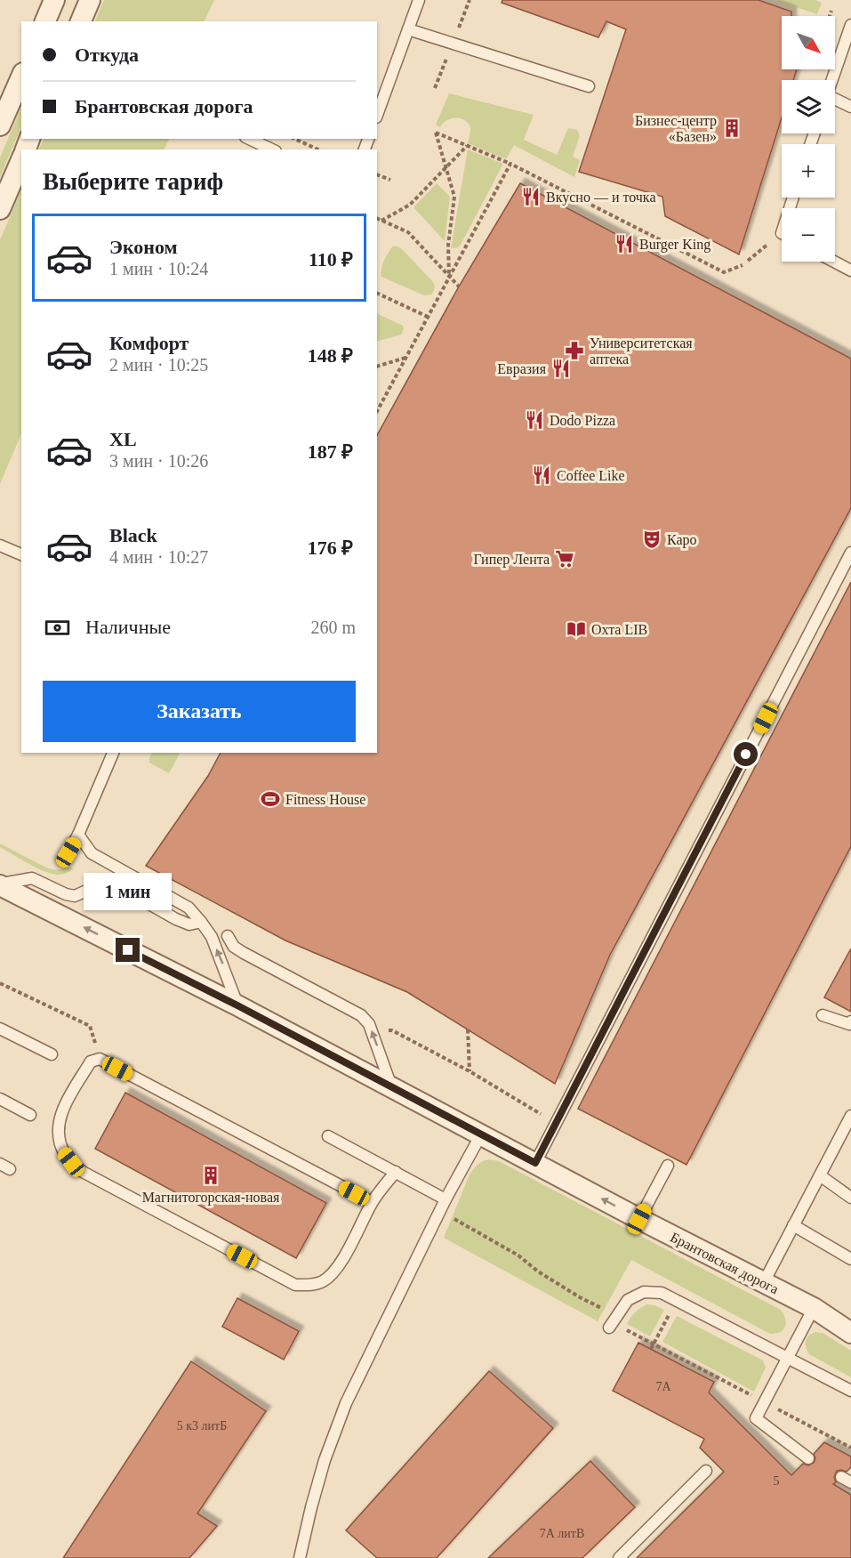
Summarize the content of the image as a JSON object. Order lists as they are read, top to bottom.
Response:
{
  "streets": {
    "street": ["Брантовская дорога"]
  },
  "one_way": ["Брантовская дорога"],
  "places": {
    "building": ["Бизнес-центр «Базен»", "Магнитогорская-новая"],
    "restaurant": [
      "Вкусно — и точка",
      "Burger King",
      "Евразия",
      "Dodo Pizza",
      "Coffee Like"
    ],
    "pharmacy": ["Университетская аптека"],
    "theatre": ["Каро"],
    "supermarket": ["Гипер Лента"],
    "library": ["Охта LIB"],
    "sports": ["Fitness House"]
  },
  "house_numbers": [
    "7А",
    "5 к3 литБ",
    "5",
    "7А литВ"
  ],
  "north": "bottom right",
  "page": {
    "map_buttons": ["+", "−"],
    "banner": ["Откуда", "Брантовская дорога"],
    "heading": "Выберите тариф",
    "list": [
      {
        "name": "Эконом",
        "note": "1 мин · 10:24",
        "value": "110 ₽"
      },
      {
        "name": "Комфорт",
        "note": "2 мин · 10:25",
        "value": "148 ₽"
      },
      {
        "name": "XL",
        "note": "3 мин · 10:26",
        "value": "187 ₽"
      },
      {
        "name": "Black",
        "note": "4 мин · 10:27",
        "value": "176 ₽"
      }
    ],
    "pay": ["Наличные", "260 m"],
    "buttons": "Заказать",
    "bubble": "1 мин"
  }
}
